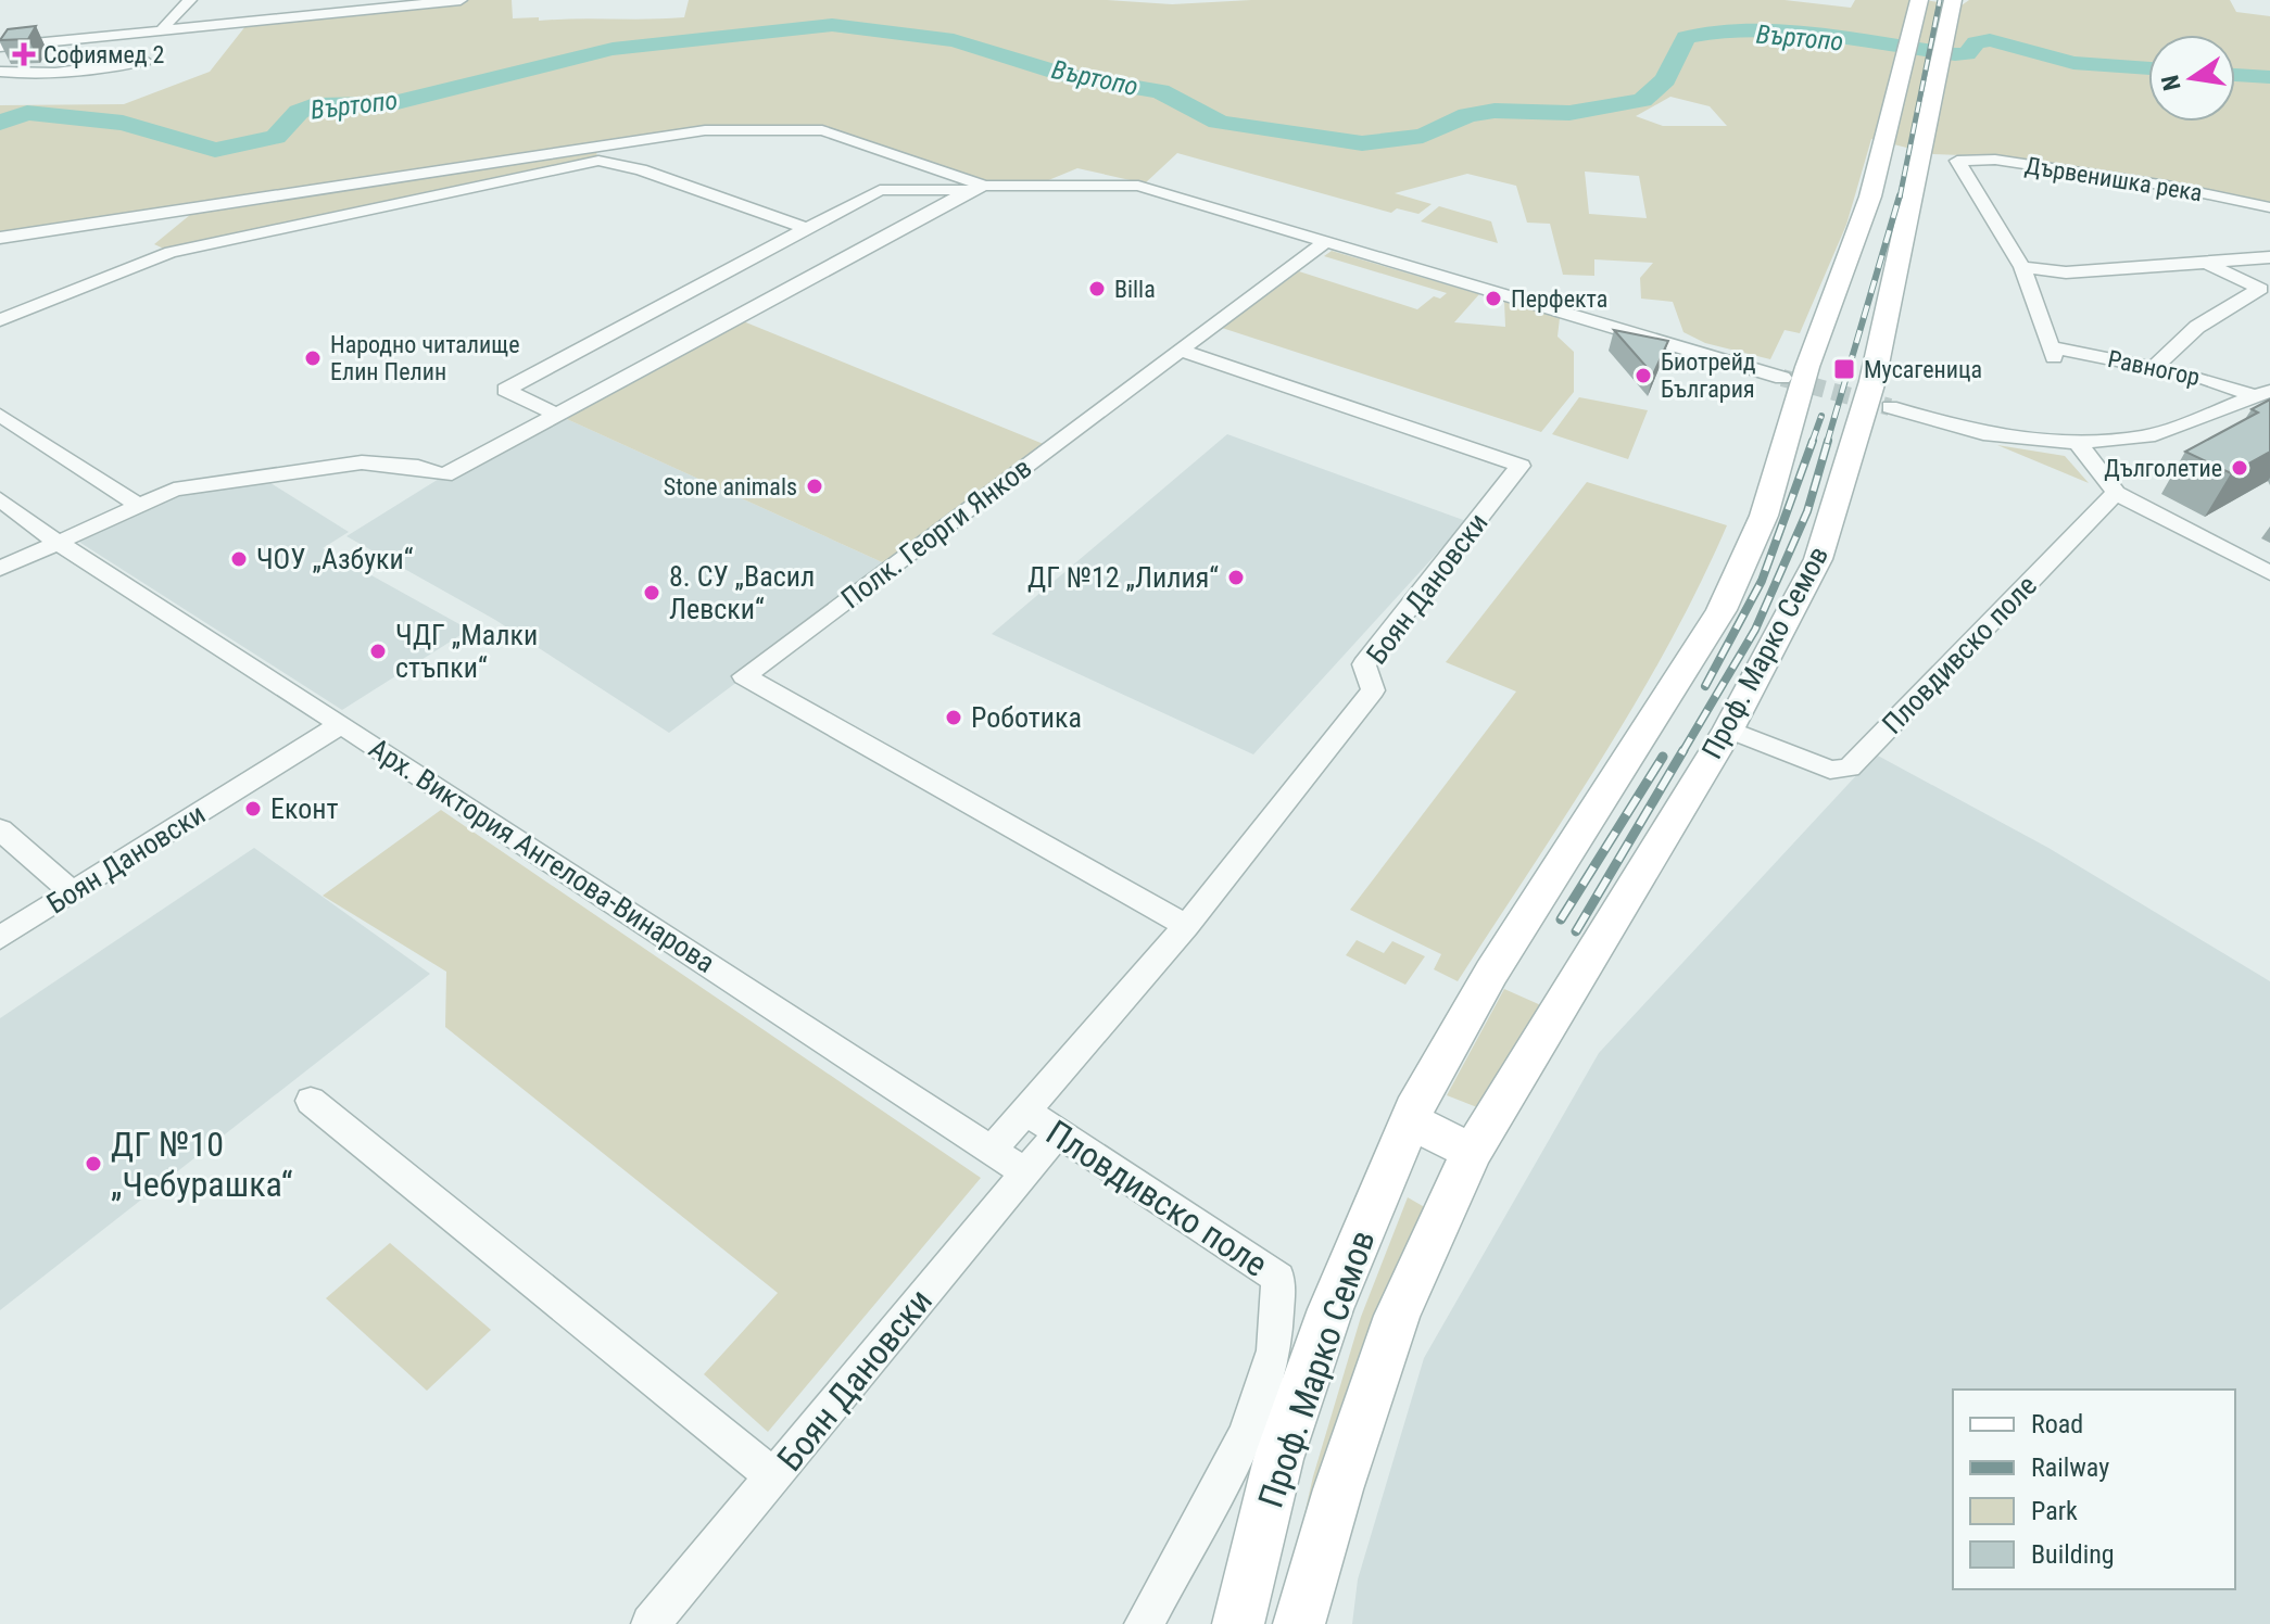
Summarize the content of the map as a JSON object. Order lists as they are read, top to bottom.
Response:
{
  "streets": {
    "main road": ["Проф. Марко Семов"],
    "street": [
      "Дървенишка река",
      "Равногор",
      "Полк. Георги Янков",
      "Боян Дановски",
      "Пловдивско поле",
      "Арх. Виктория Ангелова-Винарова"
    ]
  },
  "crossings": [
    ["Дървенишка река", "Равногор"],
    ["Полк. Георги Янков", "Боян Дановски"],
    ["Боян Дановски", "Пловдивско поле"],
    ["Боян Дановски", "Арх. Виктория Ангелова-Винарова"],
    ["Проф. Марко Семов", "Пловдивско поле"]
  ],
  "water": ["Въртопо"],
  "places": {
    "health": ["Софиямед 2"],
    "other": [
      "Billa",
      "Перфекта",
      "Народно читалище Елин Пелин",
      "Биотрейд България",
      "Дълголетие",
      "Stone animals",
      "ЧОУ „Азбуки“",
      "ДГ №12 „Лилия“",
      "8. СУ „Васил Левски“",
      "ЧДГ „Малки стъпки“",
      "Роботика",
      "Еконт",
      "ДГ №10 „Чебурашка“"
    ],
    "transit": ["Мусагеница"]
  },
  "legend": [
    "Road",
    "Railway",
    "Park",
    "Building"
  ],
  "north": "left"
}
